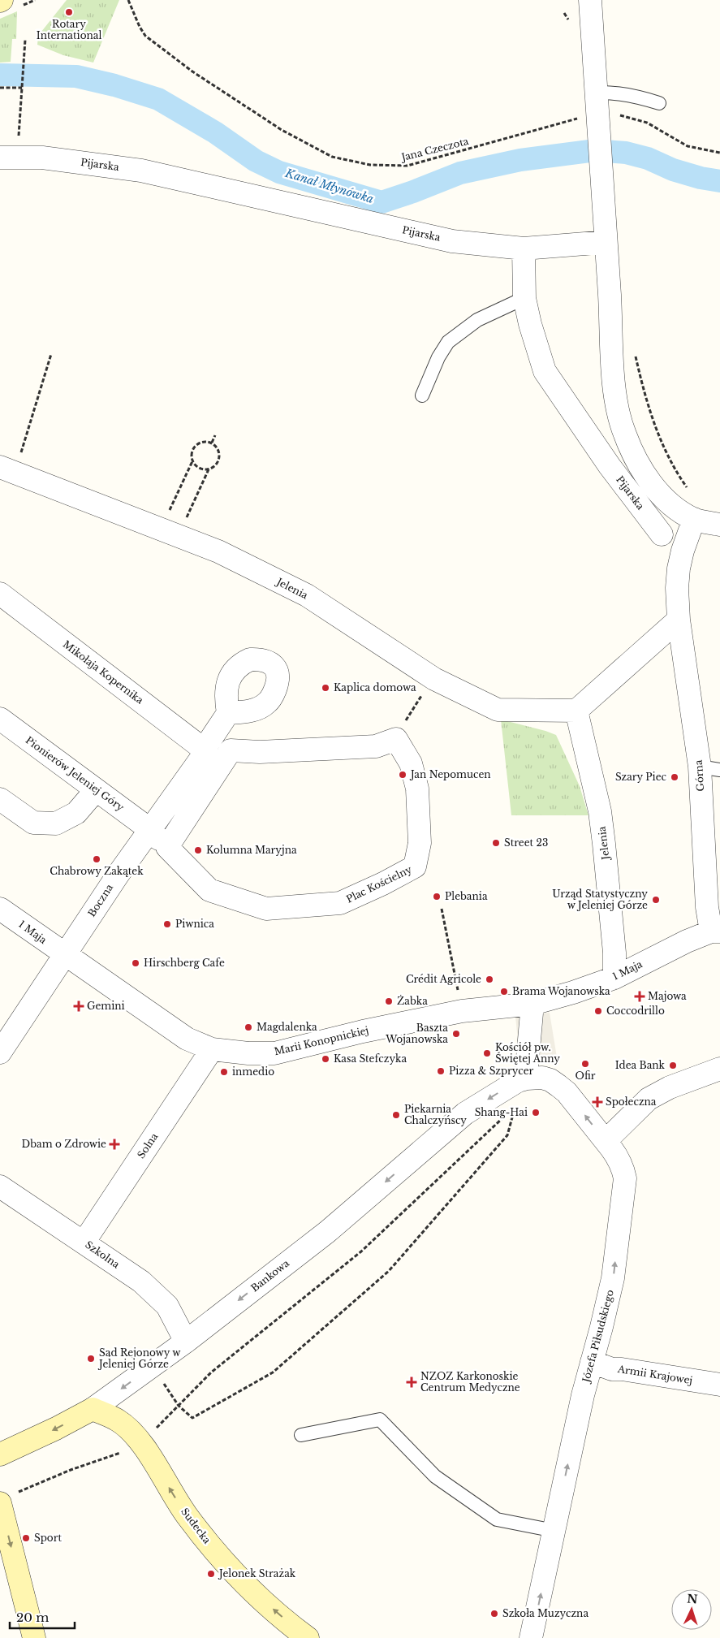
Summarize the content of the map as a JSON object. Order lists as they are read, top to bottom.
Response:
{
  "streets": {
    "street": [
      "Pijarska",
      "Jelenia",
      "Mikołaja Kopernika",
      "Pionierów Jeleniej Góry",
      "Górna",
      "Plac Kościelny",
      "Boczna",
      "1 Maja",
      "Marii Konopnickiej",
      "Solna",
      "Szkolna",
      "Bankowa",
      "Józefa Piłsudskiego",
      "Armii Krajowej",
      "Sudecka"
    ],
    "path": ["Jana Czeczota"]
  },
  "crossings": [
    ["Jelenia", "1 Maja"],
    ["Mikołaja Kopernika", "Boczna"],
    ["Pionierów Jeleniej Góry", "Plac Kościelny"],
    ["Pionierów Jeleniej Góry", "Boczna"],
    ["Górna", "1 Maja"],
    ["Plac Kościelny", "Boczna"],
    ["Boczna", "1 Maja"],
    ["Boczna", "Marii Konopnickiej"],
    ["1 Maja", "Marii Konopnickiej"],
    ["Marii Konopnickiej", "Solna"],
    ["Solna", "Szkolna"],
    ["Szkolna", "Bankowa"],
    ["Bankowa", "Józefa Piłsudskiego"],
    ["Bankowa", "Sudecka"],
    ["Józefa Piłsudskiego", "Armii Krajowej"]
  ],
  "one_way": ["Bankowa", "Józefa Piłsudskiego", "Sudecka"],
  "water": ["Kanał Młynówka"],
  "places": {
    "other": [
      "Rotary International",
      "Kaplica domowa",
      "Jan Nepomucen",
      "Szary Piec",
      "Street 23",
      "Kolumna Maryjna",
      "Chabrowy Zakątek",
      "Plebania",
      "Urząd Statystyczny w Jeleniej Górze",
      "Piwnica",
      "Hirschberg Cafe",
      "Crédit Agricole",
      "Brama Wojanowska",
      "Żabka",
      "Coccodrillo",
      "Magdalenka",
      "Baszta Wojanowska",
      "Kościół pw. Świętej Anny",
      "Kasa Stefczyka",
      "Ofir",
      "Idea Bank",
      "Pizza & Szprycer",
      "inmedio",
      "Shang-Hai",
      "Piekarnia Chalczyńscy",
      "Sąd Rejonowy w Jeleniej Górze",
      "Sport",
      "Jelonek Strażak",
      "Szkoła Muzyczna"
    ],
    "health": [
      "Majowa",
      "Gemini",
      "Społeczna",
      "Dbam o Zdrowie",
      "NZOZ Karkonoskie Centrum Medyczne"
    ]
  },
  "scale_bar": "20 m",
  "north": "top"
}
